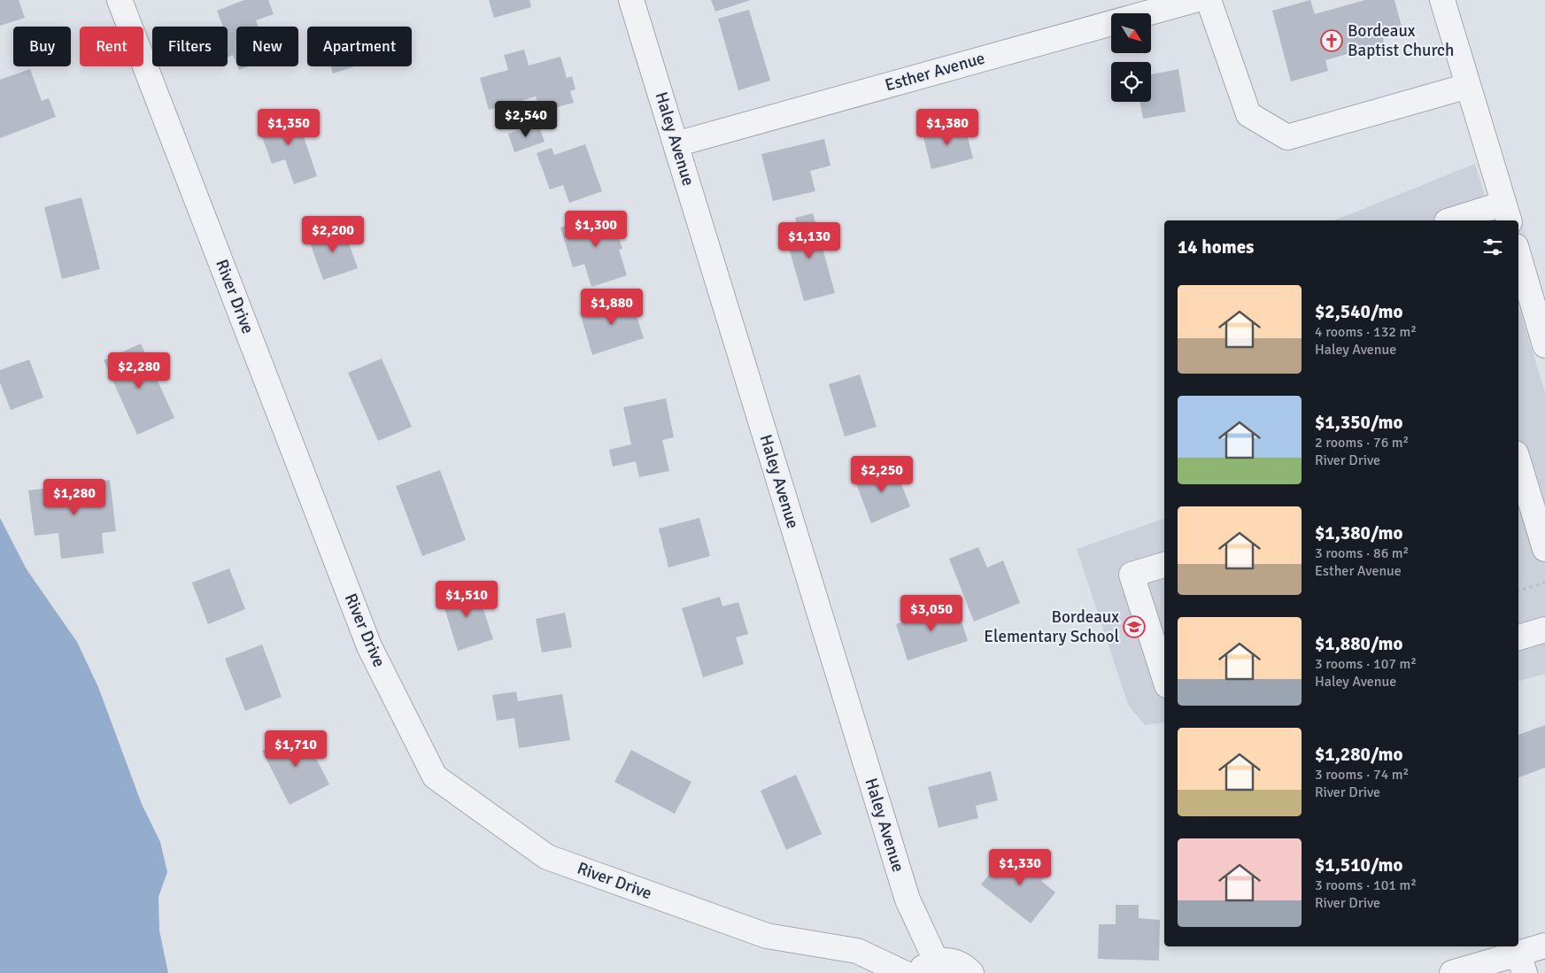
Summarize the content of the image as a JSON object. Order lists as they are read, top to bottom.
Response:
{
  "streets": {
    "street": ["Esther Avenue", "Haley Avenue", "River Drive"]
  },
  "crossings": [
    ["Esther Avenue", "Haley Avenue"]
  ],
  "places": {
    "church": ["Bordeaux Baptist Church"],
    "school or university": ["Bordeaux Elementary School"]
  },
  "north": "bottom right",
  "page": {
    "chip": [
      "Buy",
      "Rent",
      "Filters",
      "New",
      "Apartment"
    ],
    "price": [
      "$2,540",
      "$1,350",
      "$1,380",
      "$1,300",
      "$2,200",
      "$1,130",
      "$1,880",
      "$2,280",
      "$2,250",
      "$1,280",
      "$1,510",
      "$3,050",
      "$1,710",
      "$1,330"
    ],
    "heading": "14 homes",
    "list": [
      {
        "name": "$2,540/mo",
        "note": "4 rooms · 132 m² · Haley Avenue"
      },
      {
        "name": "$1,350/mo",
        "note": "2 rooms · 76 m² · River Drive"
      },
      {
        "name": "$1,380/mo",
        "note": "3 rooms · 86 m² · Esther Avenue"
      },
      {
        "name": "$1,880/mo",
        "note": "3 rooms · 107 m² · Haley Avenue"
      },
      {
        "name": "$1,280/mo",
        "note": "3 rooms · 74 m² · River Drive"
      },
      {
        "name": "$1,510/mo",
        "note": "3 rooms · 101 m² · River Drive"
      }
    ]
  }
}
